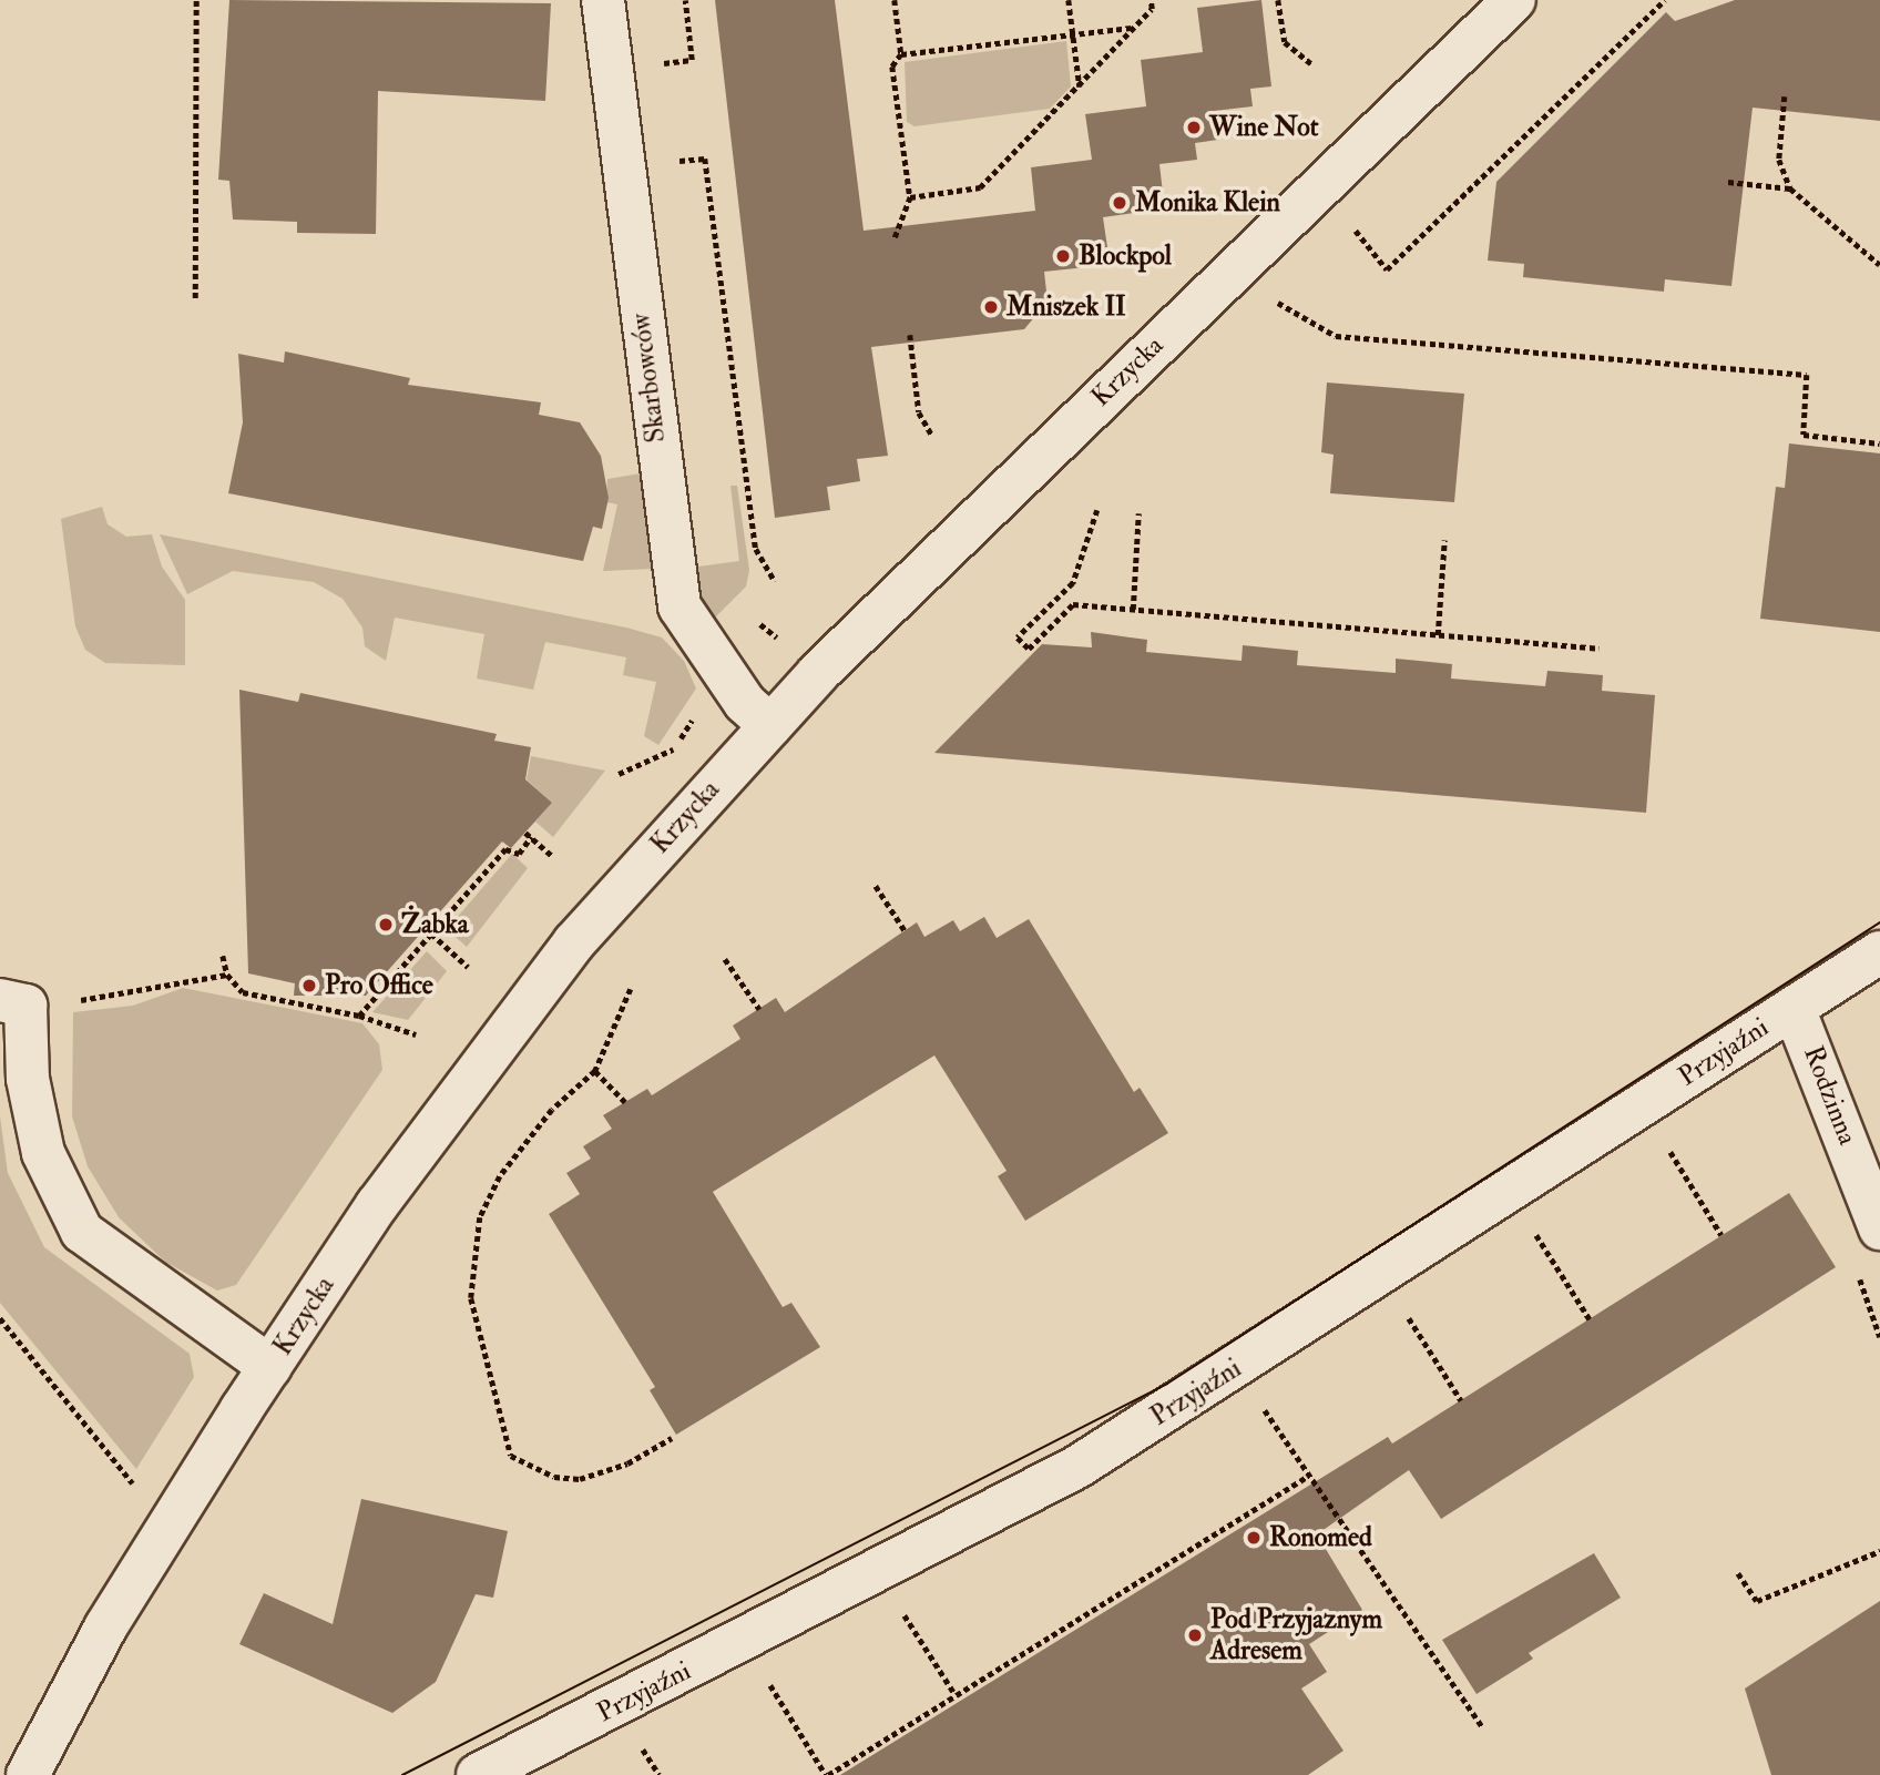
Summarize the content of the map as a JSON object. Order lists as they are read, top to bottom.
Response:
{
  "streets": {
    "street": [
      "Krzycka",
      "Skarbowców",
      "Przyjaźni",
      "Rodzinna"
    ]
  },
  "crossings": [
    ["Krzycka", "Skarbowców"],
    ["Przyjaźni", "Rodzinna"]
  ],
  "places": [
    "Wine Not",
    "Monika Klein",
    "Blockpol",
    "Mniszek II",
    "Żabka",
    "Pro Office",
    "Ronomed",
    "Pod Przyjaznym Adresem"
  ]
}
